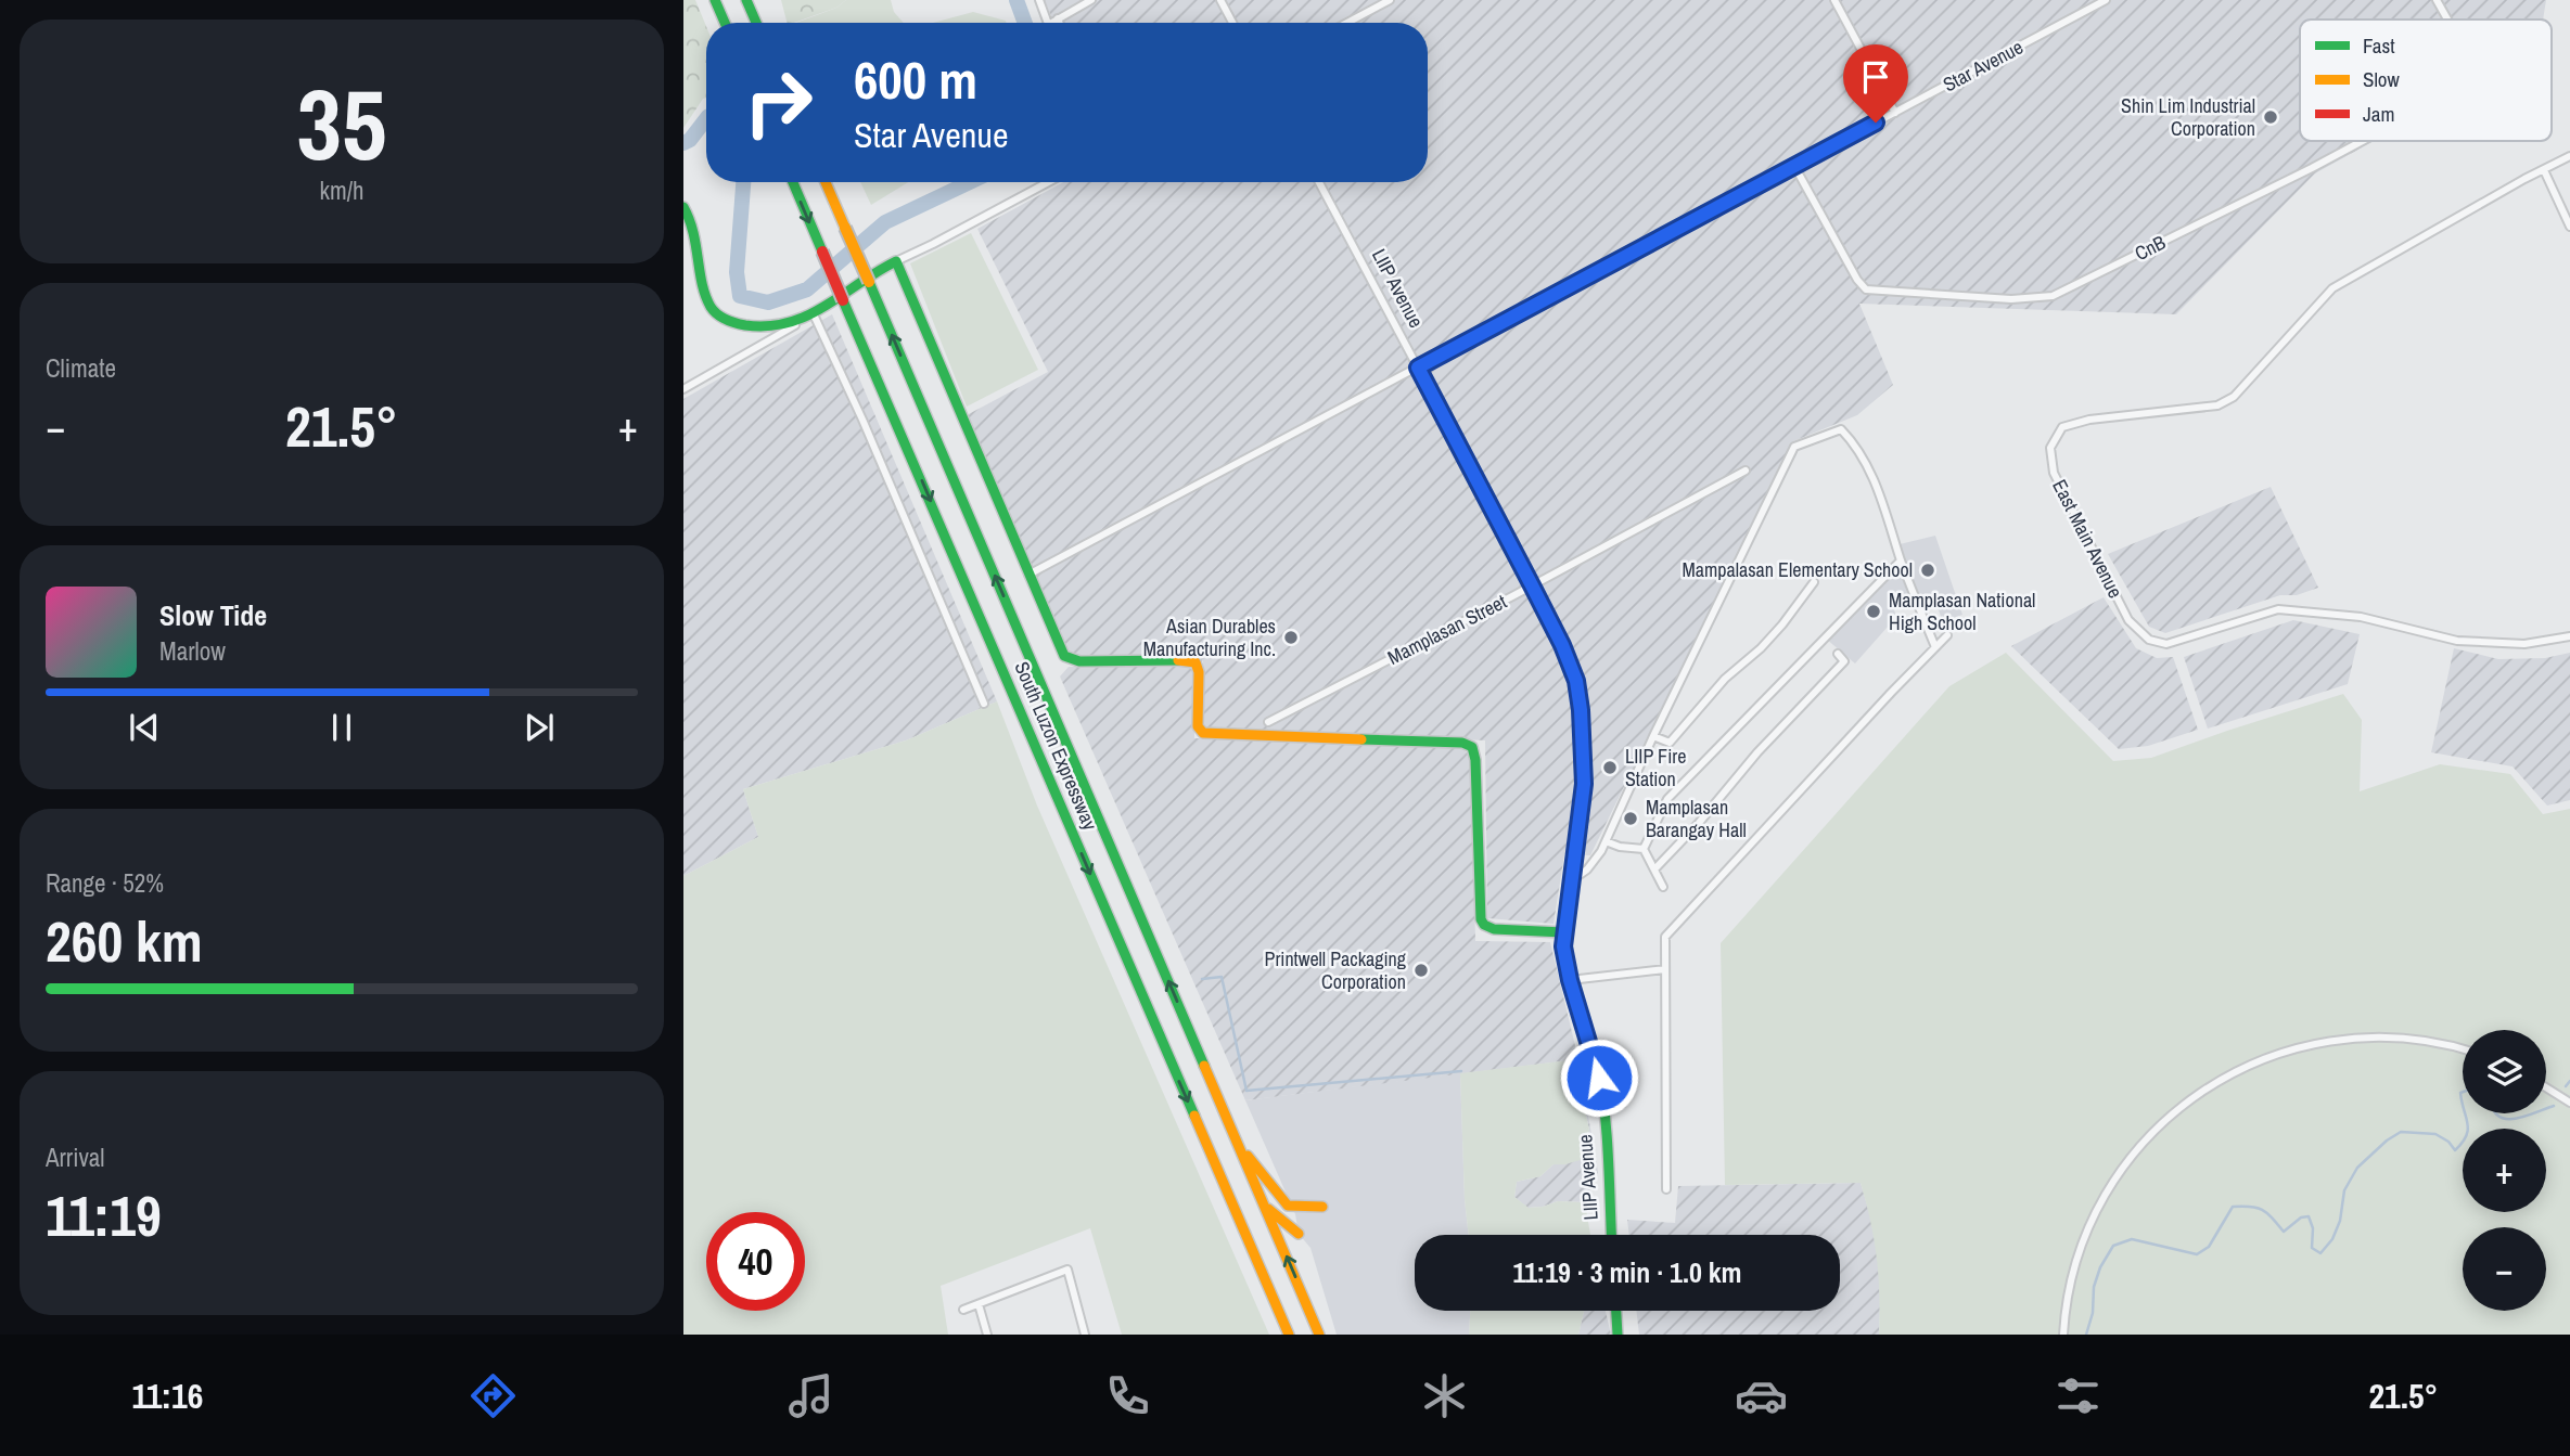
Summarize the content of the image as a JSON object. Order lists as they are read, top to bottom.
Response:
{
  "streets": {
    "main road": ["LIIP Avenue", "South Luzon Expressway"],
    "street": [
      "Star Avenue",
      "CnB",
      "East Main Avenue",
      "Mamplasan Street"
    ]
  },
  "crossings": [
    ["Star Avenue", "CnB"],
    ["Star Avenue", "LIIP Avenue"],
    ["LIIP Avenue", "Mamplasan Street"]
  ],
  "places": [
    "Shin Lim Industrial Corporation",
    "Mampalasan Elementary School",
    "Mamplasan National High School",
    "Asian Durables Manufacturing Inc.",
    "LIIP Fire Station",
    "Mamplasan Barangay Hall",
    "Printwell Packaging Corporation"
  ],
  "legend": ["Fast", "Slow", "Jam"],
  "page": {
    "tile": [
      ["35", "km/h"],
      "Climate",
      ["Range · 52%", "260 km"],
      ["Arrival", "11:19"]
    ],
    "turn": ["600 m", "Star Avenue"],
    "heat": ["−", "21.5°", "+"],
    "song": ["Slow Tide", "Marlow"],
    "map_buttons": ["+", "−"],
    "limit": "40",
    "trip": "11:19 · 3 min · 1.0 km",
    "tabs": ["11:16", "21.5°"]
  }
}
